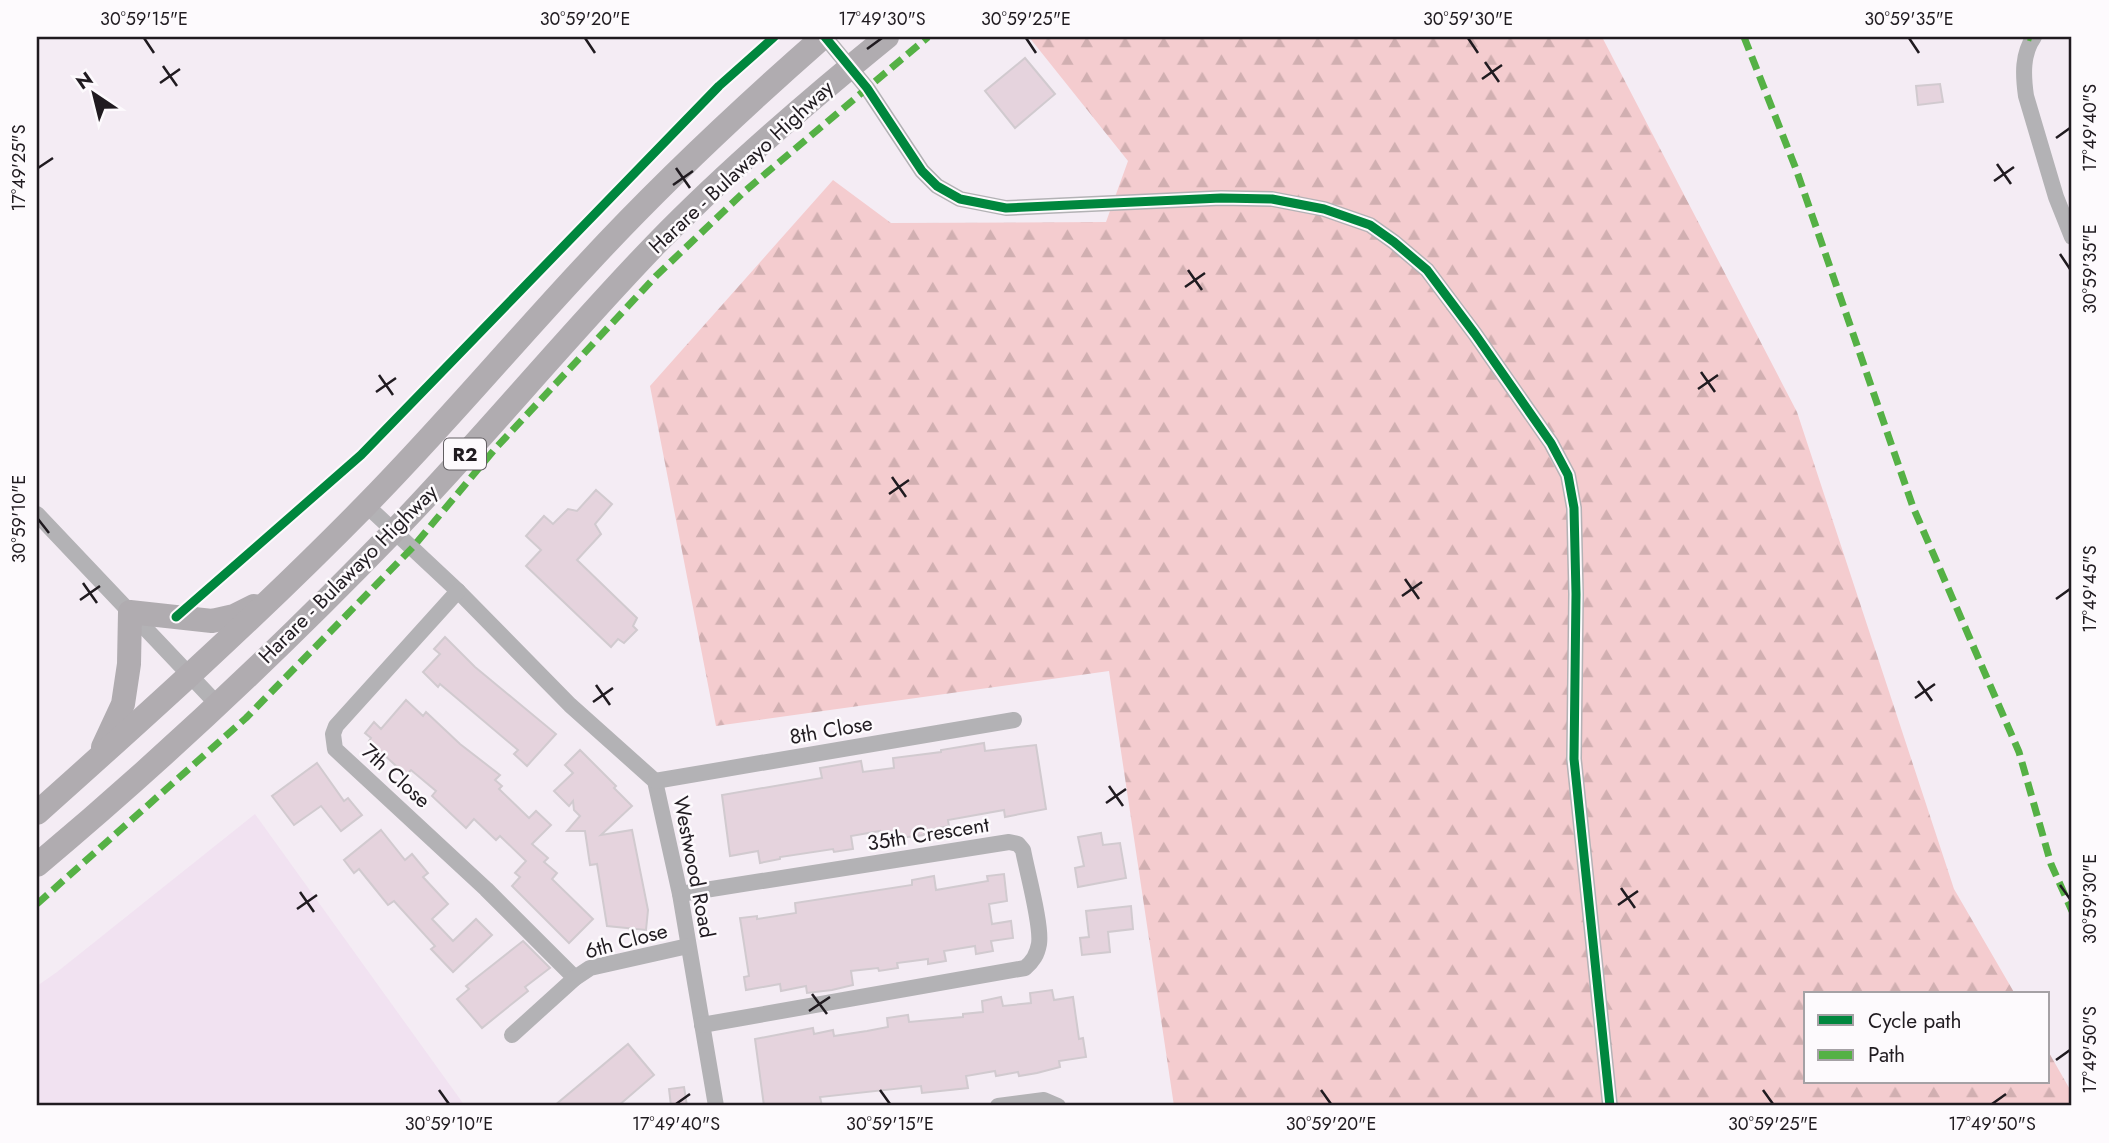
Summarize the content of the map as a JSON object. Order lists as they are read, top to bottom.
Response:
{
  "streets": {
    "highway": ["Harare - Bulawayo Highway", "R2"],
    "street": [
      "8th Close",
      "7th Close",
      "35th Crescent",
      "Westwood Road",
      "6th Close"
    ]
  },
  "crossings": [
    ["Harare - Bulawayo Highway", "Westwood Road"],
    ["8th Close", "Westwood Road"],
    ["7th Close", "Westwood Road"],
    ["7th Close", "6th Close"],
    ["35th Crescent", "Westwood Road"],
    ["Westwood Road", "6th Close"]
  ],
  "legend": ["Cycle path", "Path"],
  "north": "top left",
  "coordinates": [
    "30°59'15\"E",
    "30°59'20\"E",
    "17°49'30\"S",
    "30°59'25\"E",
    "30°59'30\"E",
    "30°59'35\"E",
    "17°49'40\"S",
    "17°49'25\"S",
    "30°59'10\"E",
    "17°49'45\"S",
    "17°49'50\"S"
  ]
}
